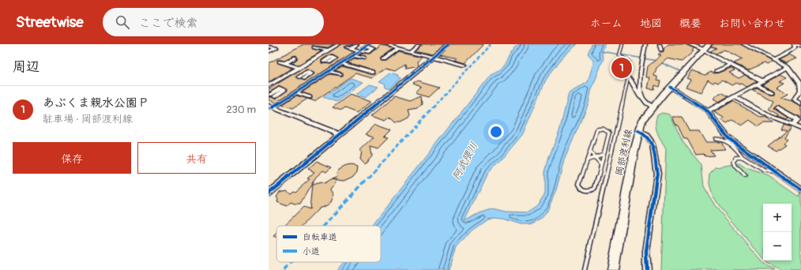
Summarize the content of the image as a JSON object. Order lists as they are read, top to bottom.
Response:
{
  "streets": {
    "main road": ["岡部渡利線"]
  },
  "water": ["阿武隈川"],
  "legend": ["自転車道", "小道"],
  "page": {
    "header": "Streetwise",
    "search": "ここで検索",
    "nav": [
      "ホーム",
      "地図",
      "概要",
      "お問い合わせ"
    ],
    "heading": "周辺",
    "pins": "1",
    "list": [
      {
        "mark": "1",
        "name": "あぶくま親水公園Ｐ",
        "note": "駐車場 · 岡部渡利線",
        "value": "230 m"
      }
    ],
    "buttons": ["保存", "共有"],
    "map_buttons": ["+", "−"]
  }
}
